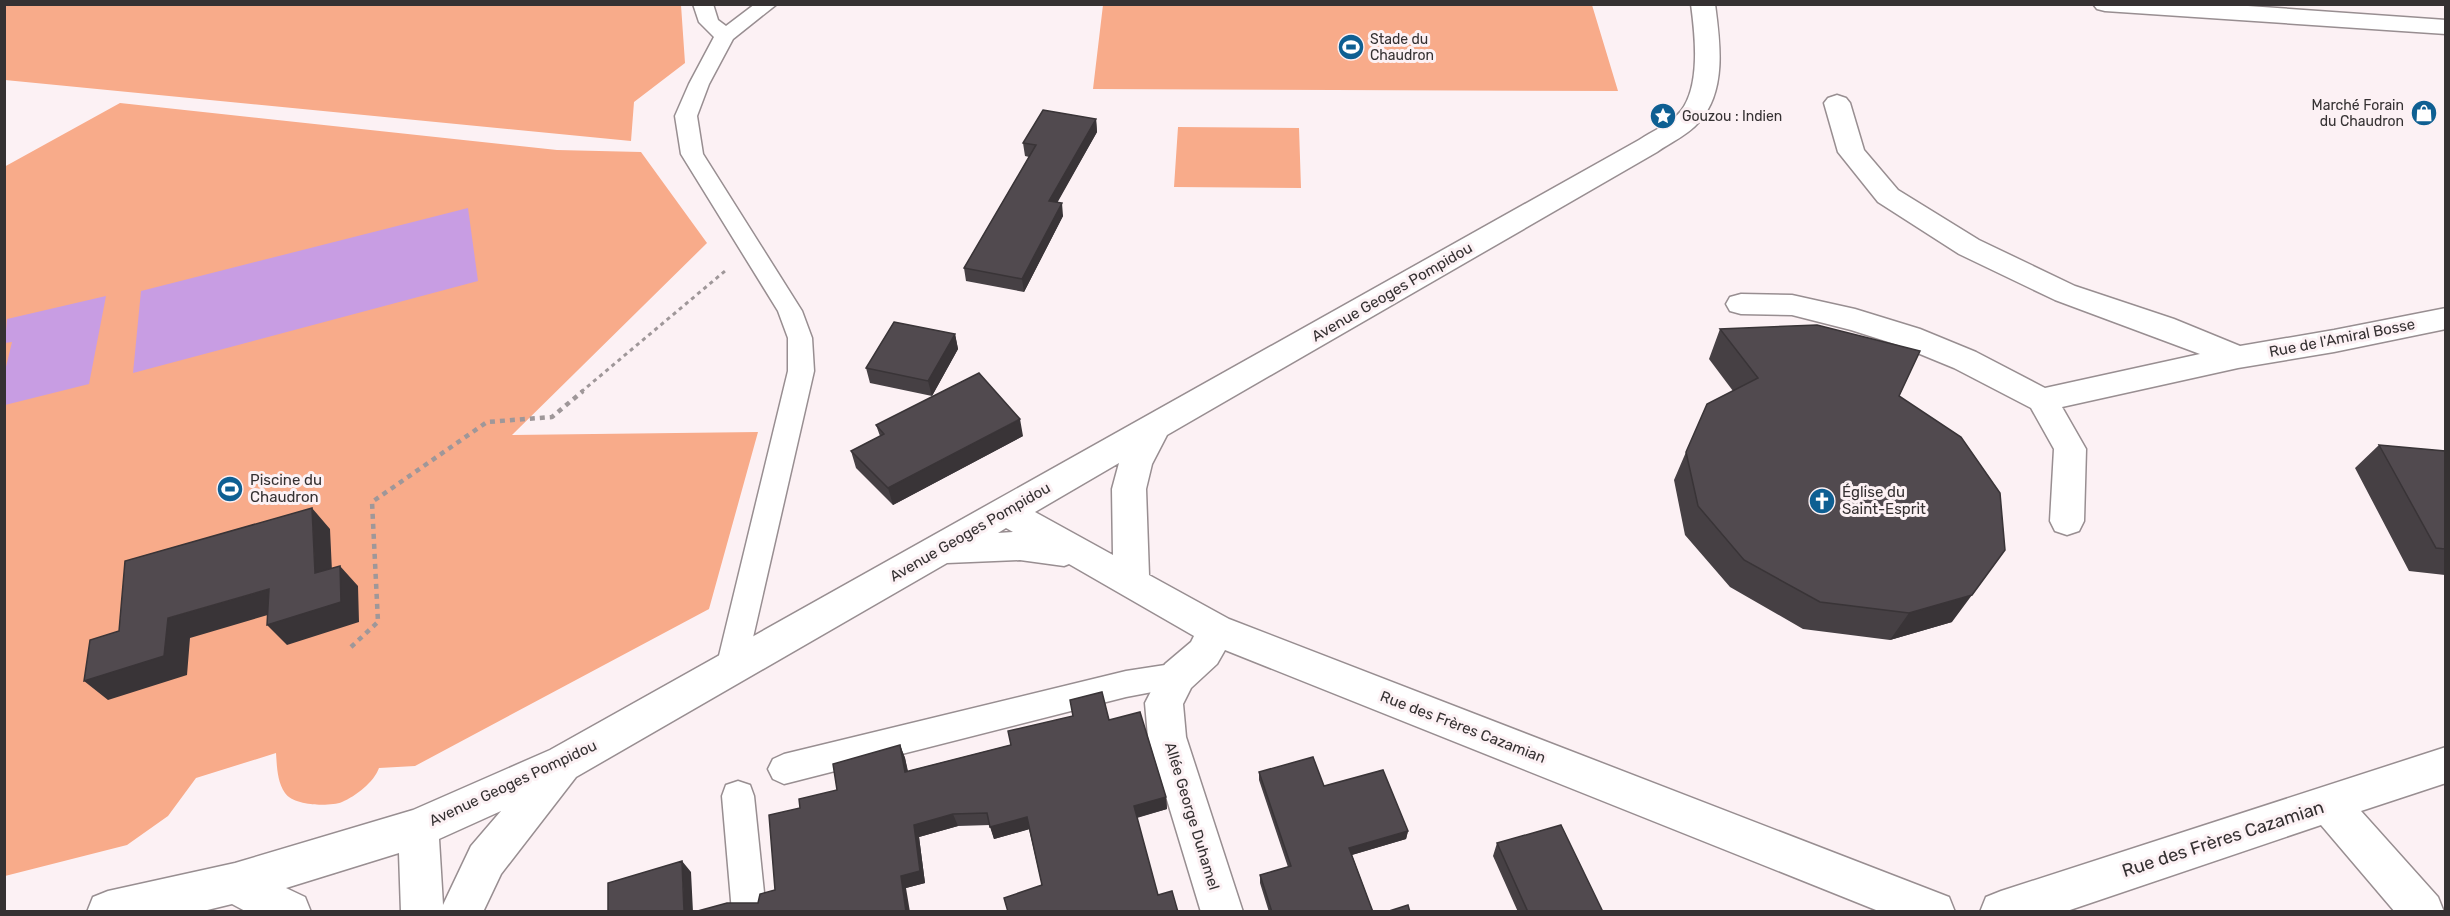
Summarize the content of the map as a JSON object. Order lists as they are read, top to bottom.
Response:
{
  "streets": {
    "street": [
      "Avenue Geoges Pompidou",
      "Rue de l'Amiral Bosse",
      "Rue des Frères Cazamian",
      "Allée George Duhamel"
    ]
  },
  "crossings": [
    ["Avenue Geoges Pompidou", "Rue des Frères Cazamian"],
    ["Rue des Frères Cazamian", "Allée George Duhamel"]
  ],
  "places": {
    "sports": ["Stade du Chaudron", "Piscine du Chaudron"],
    "shop": ["Marché Forain du Chaudron"],
    "place": ["Gouzou : Indien"],
    "church": ["Église du Saint-Esprit"]
  }
}
